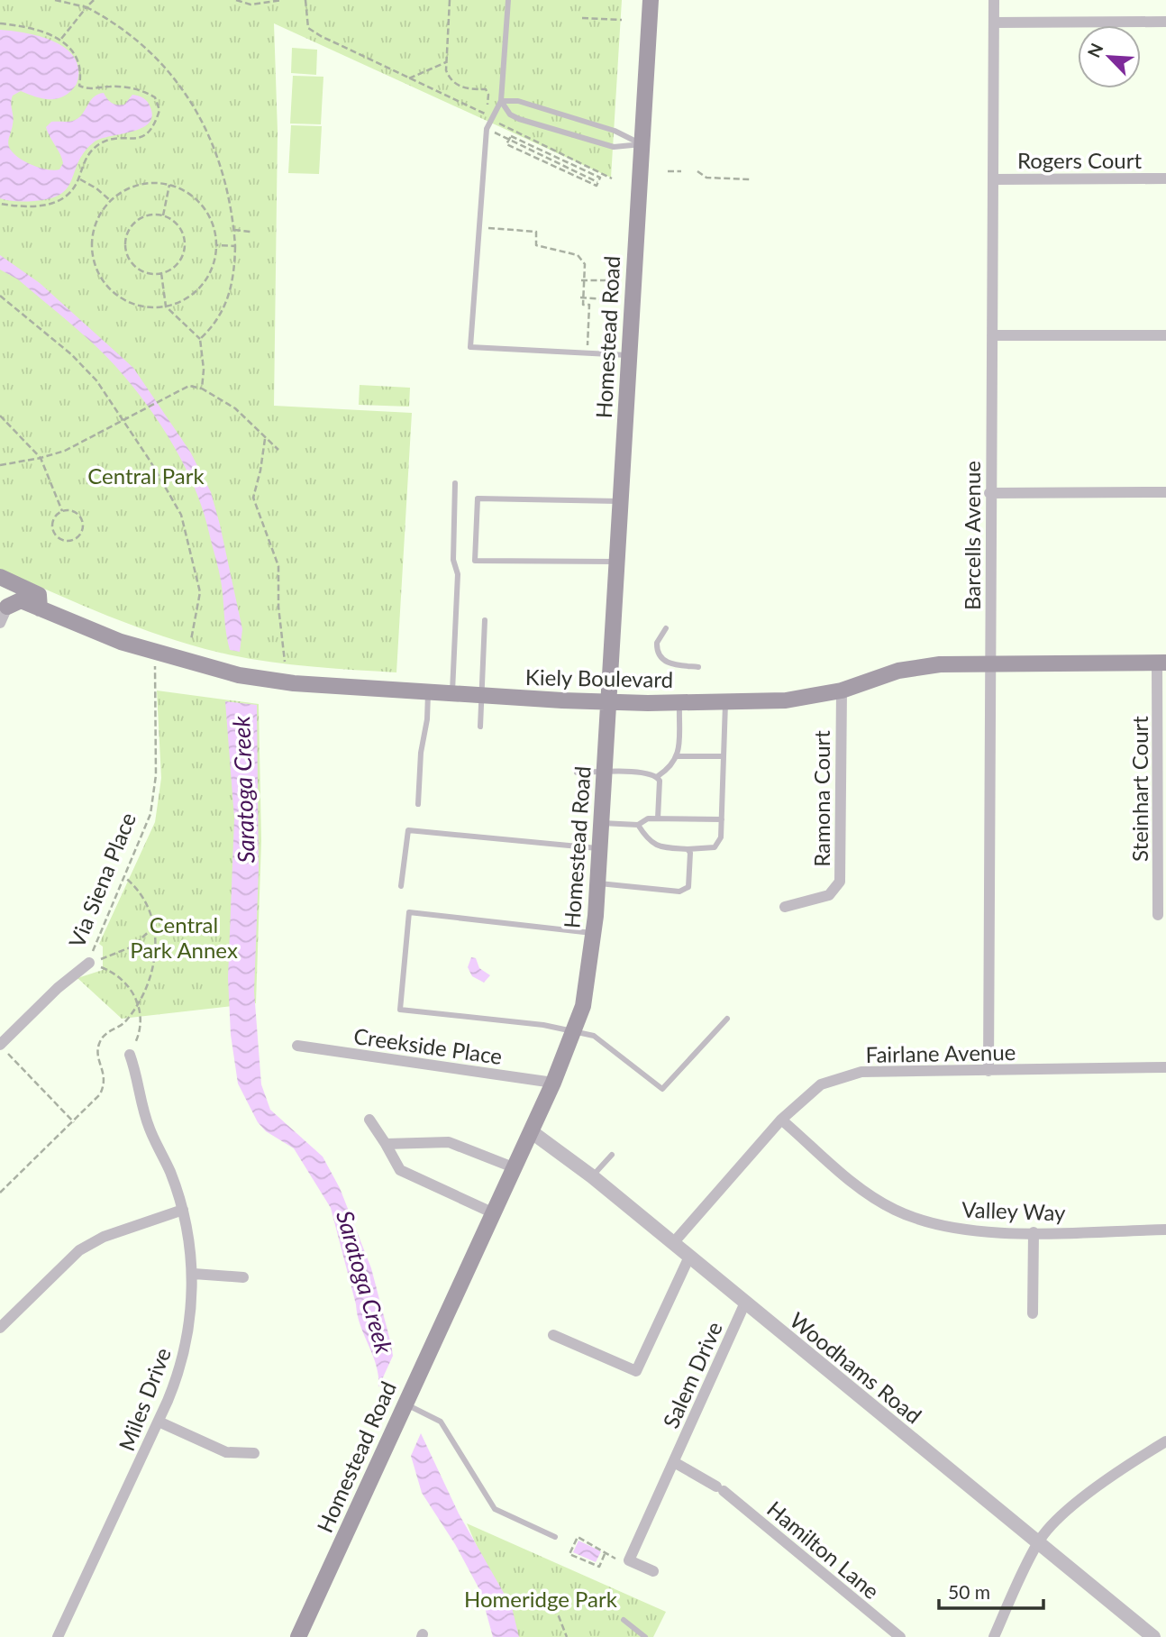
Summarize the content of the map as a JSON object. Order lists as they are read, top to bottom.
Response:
{
  "streets": {
    "main road": ["Homestead Road", "Kiely Boulevard"],
    "street": [
      "Rogers Court",
      "Barcells Avenue",
      "Steinhart Court",
      "Ramona Court",
      "Via Siena Place",
      "Creekside Place",
      "Fairlane Avenue",
      "Valley Way",
      "Woodhams Road",
      "Salem Drive",
      "Miles Drive",
      "Hamilton Lane"
    ]
  },
  "crossings": [
    ["Rogers Court", "Barcells Avenue"],
    ["Homestead Road", "Kiely Boulevard"],
    ["Homestead Road", "Creekside Place"],
    ["Homestead Road", "Woodhams Road"],
    ["Barcells Avenue", "Kiely Boulevard"],
    ["Barcells Avenue", "Fairlane Avenue"],
    ["Kiely Boulevard", "Steinhart Court"],
    ["Kiely Boulevard", "Ramona Court"],
    ["Kiely Boulevard", "Via Siena Place"],
    ["Fairlane Avenue", "Valley Way"],
    ["Fairlane Avenue", "Woodhams Road"],
    ["Woodhams Road", "Salem Drive"],
    ["Salem Drive", "Hamilton Lane"]
  ],
  "water": ["Saratoga Creek"],
  "parks": ["Central Park", "Central Park Annex", "Homeridge Park"],
  "scale_bar": "50 m",
  "north": "top left"
}
